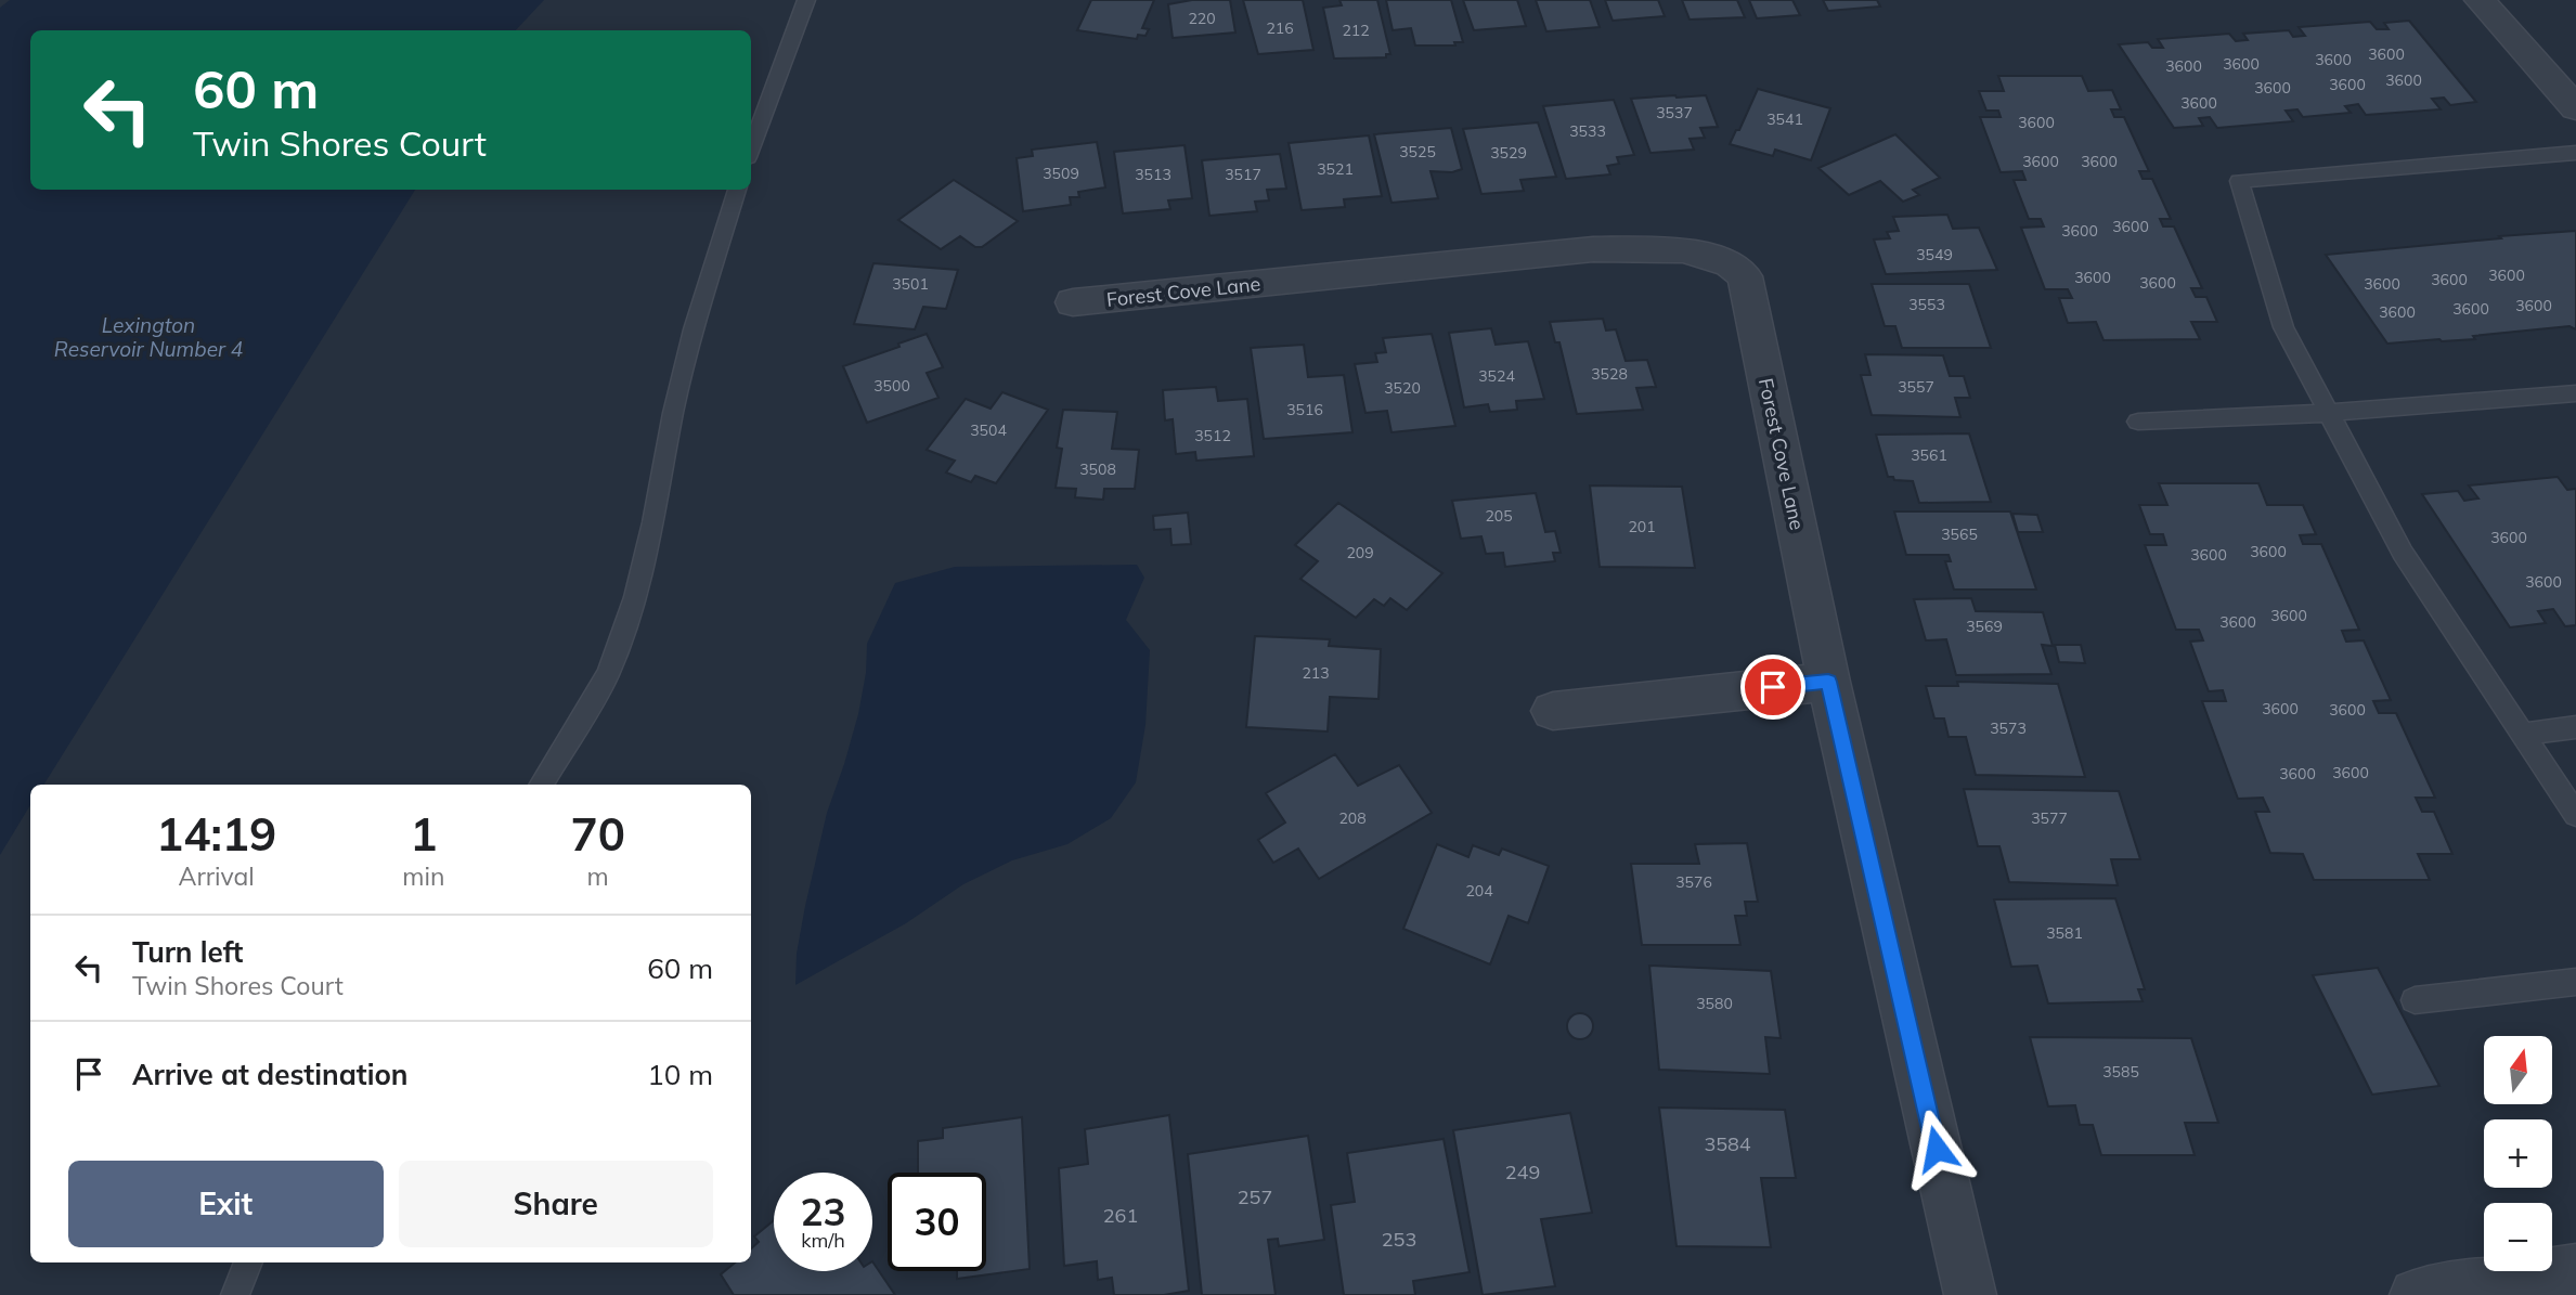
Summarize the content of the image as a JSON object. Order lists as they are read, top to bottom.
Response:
{
  "streets": {
    "street": ["Forest Cove Lane"]
  },
  "water": ["Lexington Reservoir Number 4"],
  "house_numbers": [
    "220",
    "216",
    "212",
    "3600",
    "3600",
    "3600",
    "3600",
    "3600",
    "3600",
    "3600",
    "3600",
    "3537",
    "3541",
    "3600",
    "3533",
    "3525",
    "3529",
    "3600",
    "3600",
    "3521",
    "3509",
    "3513",
    "3517",
    "3600",
    "3600",
    "3549",
    "3600",
    "3600",
    "3600",
    "3600",
    "3501",
    "3600",
    "3553",
    "3600",
    "3600",
    "3600",
    "3528",
    "3524",
    "3500",
    "3557",
    "3520",
    "3516",
    "3504",
    "3512",
    "3561",
    "3508",
    "205",
    "201",
    "3565",
    "3600",
    "3600",
    "209",
    "3600",
    "3600",
    "3600",
    "3600",
    "3569",
    "213",
    "3600",
    "3600",
    "3573",
    "3600",
    "3600",
    "208",
    "3577",
    "3576",
    "204",
    "3581",
    "3580",
    "3585",
    "3584",
    "249",
    "257",
    "261",
    "253"
  ],
  "north": "top",
  "page": {
    "turn": ["60 m", "Twin Shores Court"],
    "eta": [
      "14:19",
      "Arrival",
      "1",
      "min",
      "70",
      "m"
    ],
    "list": [
      {
        "name": "Turn left",
        "note": "Twin Shores Court",
        "value": "60 m"
      },
      {
        "name": "Arrive at destination",
        "value": "10 m"
      }
    ],
    "map_buttons": ["+", "−"],
    "buttons": ["Exit", "Share"],
    "speed": "23 km/h",
    "limit": "30"
  }
}
